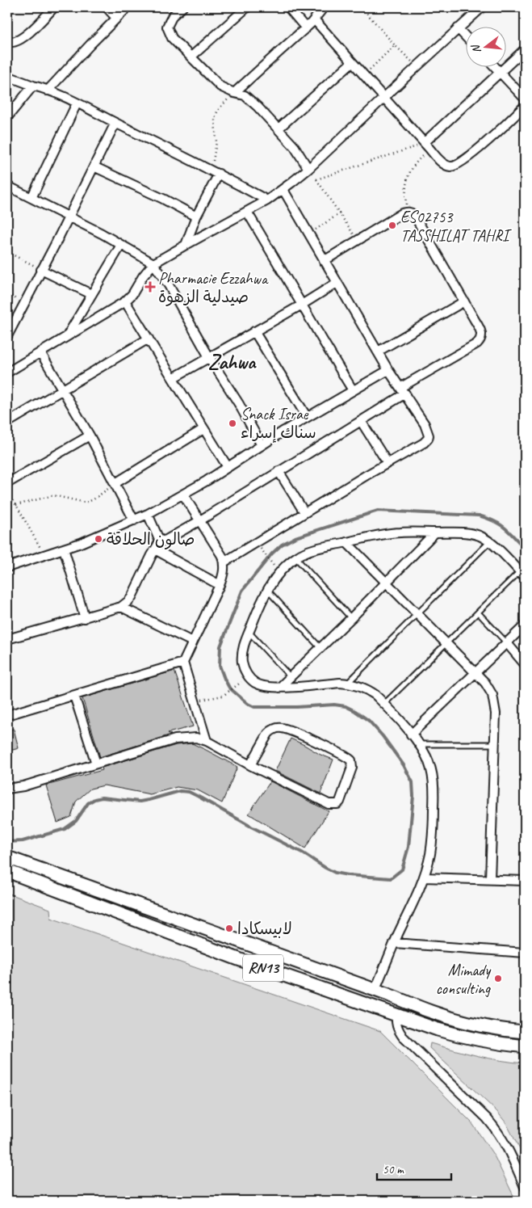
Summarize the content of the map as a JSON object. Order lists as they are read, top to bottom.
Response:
{
  "streets": {
    "main road": ["RN13"]
  },
  "districts": ["Zahwa"],
  "places": {
    "other": [
      "ES02753 TASSHILAT TAHRI",
      "Snack Israe سناك إسراء",
      "صالون الحلاقة",
      "لابيسكادا",
      "Mimady consulting"
    ],
    "health": ["Pharmacie Ezzahwa صيدلية الزهوة"]
  },
  "scale_bar": "50 m",
  "north": "left"
}
